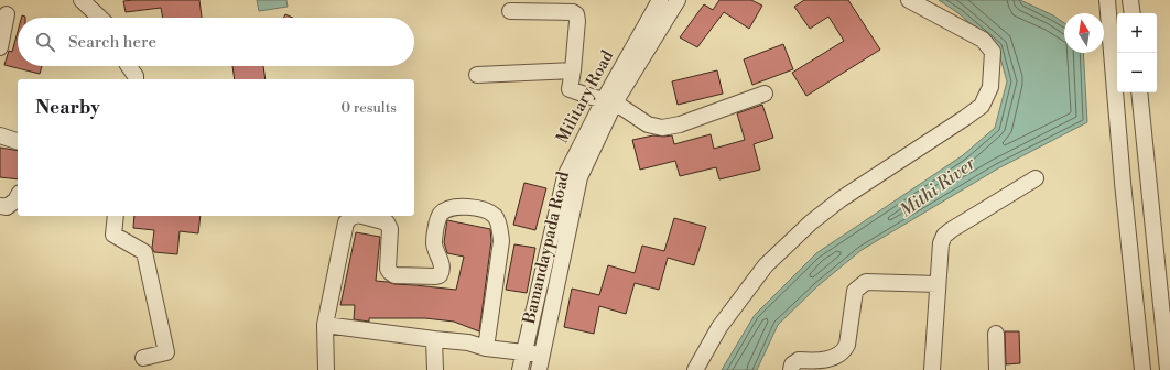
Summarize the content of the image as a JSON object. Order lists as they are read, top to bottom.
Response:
{
  "streets": {
    "street": ["Military Road", "Bamandaypada Road"]
  },
  "crossings": [
    ["Military Road", "Bamandaypada Road"]
  ],
  "water": ["Mithi River"],
  "north": "top",
  "page": {
    "map_buttons": ["+", "−"],
    "search": "Search here",
    "heading": ["Nearby", "0 results"]
  }
}
